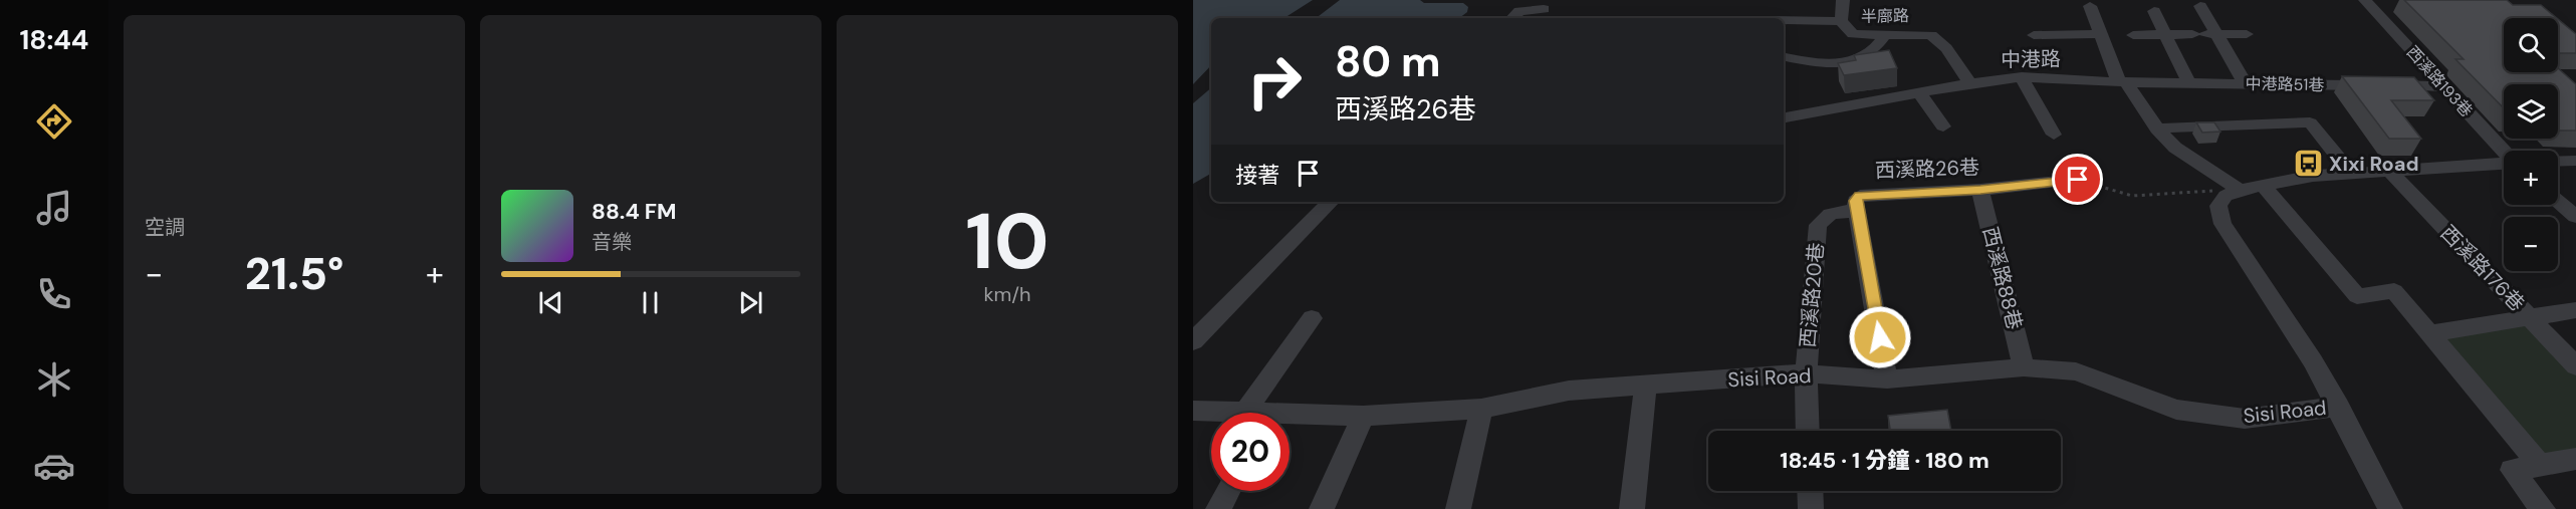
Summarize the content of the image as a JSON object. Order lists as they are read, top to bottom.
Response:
{
  "streets": {
    "street": [
      "半廍路",
      "中港路",
      "西溪路193巷",
      "中港路51巷",
      "西溪路26巷",
      "西溪路176巷",
      "西溪路88巷",
      "西溪路20巷",
      "Sisi Road"
    ]
  },
  "crossings": [
    ["半廍路", "中港路"],
    ["中港路", "中港路51巷"],
    ["西溪路193巷", "中港路51巷"],
    ["西溪路26巷", "西溪路88巷"],
    ["西溪路26巷", "西溪路20巷"],
    ["西溪路88巷", "Sisi Road"],
    ["西溪路20巷", "Sisi Road"]
  ],
  "places": {
    "bus stop": ["Xixi Road"]
  },
  "page": {
    "tabs": "18:44",
    "tile": [
      "空調",
      ["10", "km/h"]
    ],
    "map_buttons": ["+", "−"],
    "turn": ["80 m", "西溪路26巷"],
    "then": "接著",
    "song": ["88.4 FM", "音樂"],
    "heat": ["−", "21.5°", "+"],
    "limit": "20",
    "trip": "18:45 · 1 分鐘 · 180 m"
  }
}
